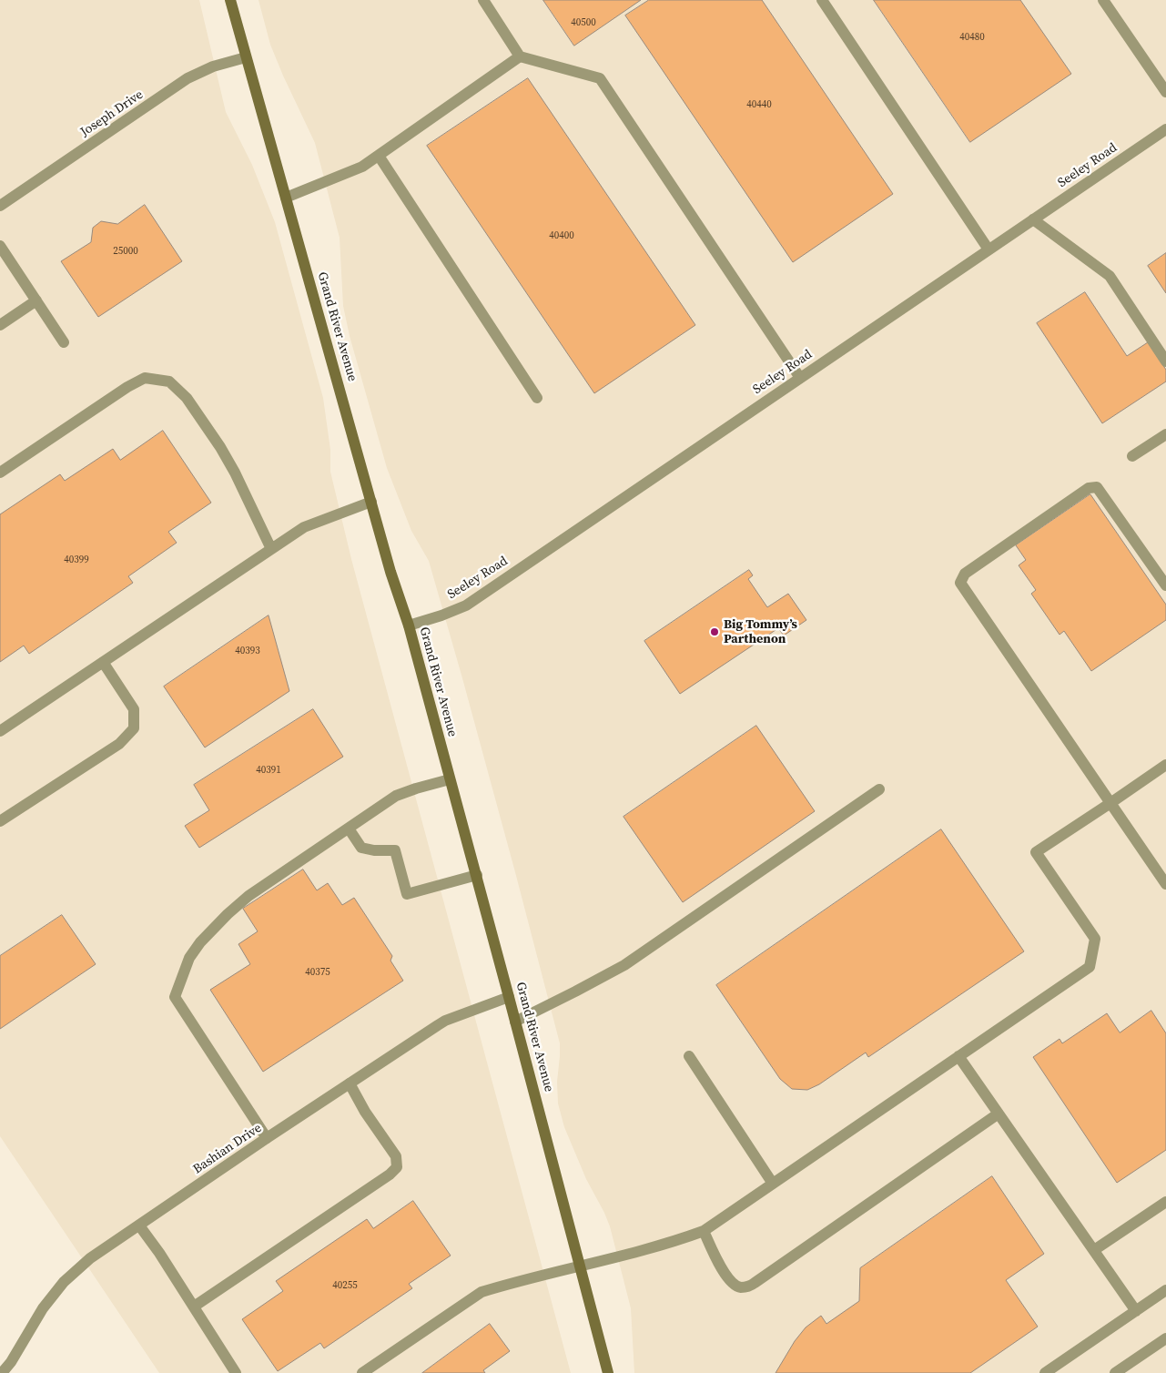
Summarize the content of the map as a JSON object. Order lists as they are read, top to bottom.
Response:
{
  "streets": {
    "main road": ["Grand River Avenue"],
    "street": ["Joseph Drive", "Seeley Road", "Bashian Drive"]
  },
  "crossings": [
    ["Joseph Drive", "Grand River Avenue"],
    ["Seeley Road", "Grand River Avenue"],
    ["Grand River Avenue", "Bashian Drive"]
  ],
  "places": ["Big Tommy’s Parthenon"],
  "house_numbers": [
    "40500",
    "40480",
    "40440",
    "40400",
    "25000",
    "40399",
    "40393",
    "40391",
    "40375",
    "40255"
  ]
}
